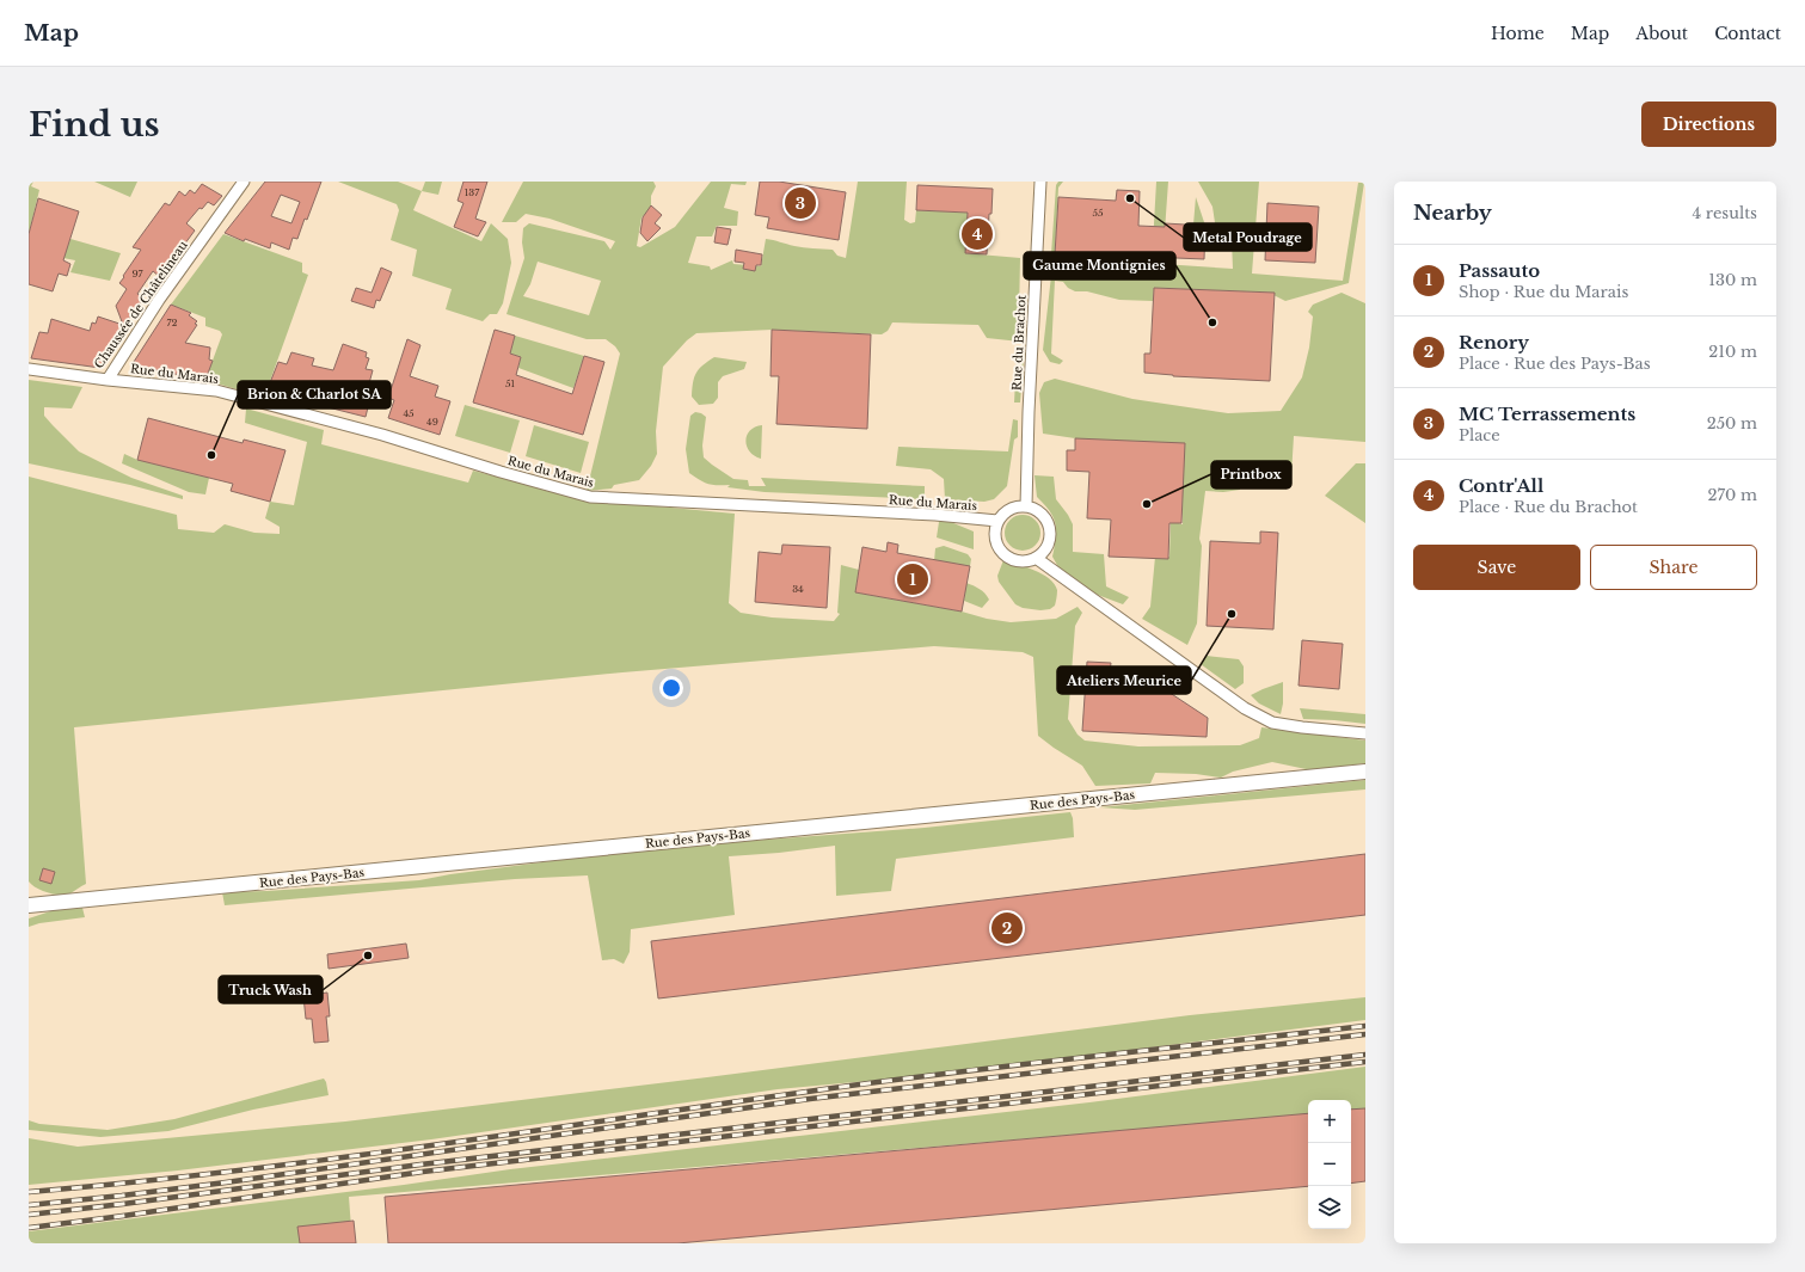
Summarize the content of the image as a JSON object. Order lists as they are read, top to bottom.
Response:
{
  "streets": {
    "street": [
      "Chaussée de Châtelineau",
      "Rue du Brachot",
      "Rue du Marais",
      "Rue des Pays-Bas"
    ]
  },
  "crossings": [
    ["Chaussée de Châtelineau", "Rue du Marais"],
    ["Rue du Brachot", "Rue du Marais"]
  ],
  "places": [
    "Metal Poudrage",
    "Gaume Montignies",
    "Brion & Charlot SA",
    "Printbox",
    "Ateliers Meurice",
    "Truck Wash"
  ],
  "house_numbers": [
    "137",
    "55",
    "97",
    "72",
    "51",
    "45",
    "49",
    "34"
  ],
  "page": {
    "header": "Map",
    "nav": [
      "Home",
      "Map",
      "About",
      "Contact"
    ],
    "buttons": [
      "Directions",
      ["Save", "Share"]
    ],
    "title": "Find us",
    "heading": ["Nearby", "4 results"],
    "pins": [
      "3",
      "4",
      "1",
      "2"
    ],
    "list": [
      {
        "mark": "1",
        "name": "Passauto",
        "note": "Shop · Rue du Marais",
        "value": "130 m"
      },
      {
        "mark": "2",
        "name": "Renory",
        "note": "Place · Rue des Pays-Bas",
        "value": "210 m"
      },
      {
        "mark": "3",
        "name": "MC Terrassements",
        "note": "Place",
        "value": "250 m"
      },
      {
        "mark": "4",
        "name": "Contr'All",
        "note": "Place · Rue du Brachot",
        "value": "270 m"
      }
    ],
    "map_buttons": ["+", "−"]
  }
}
